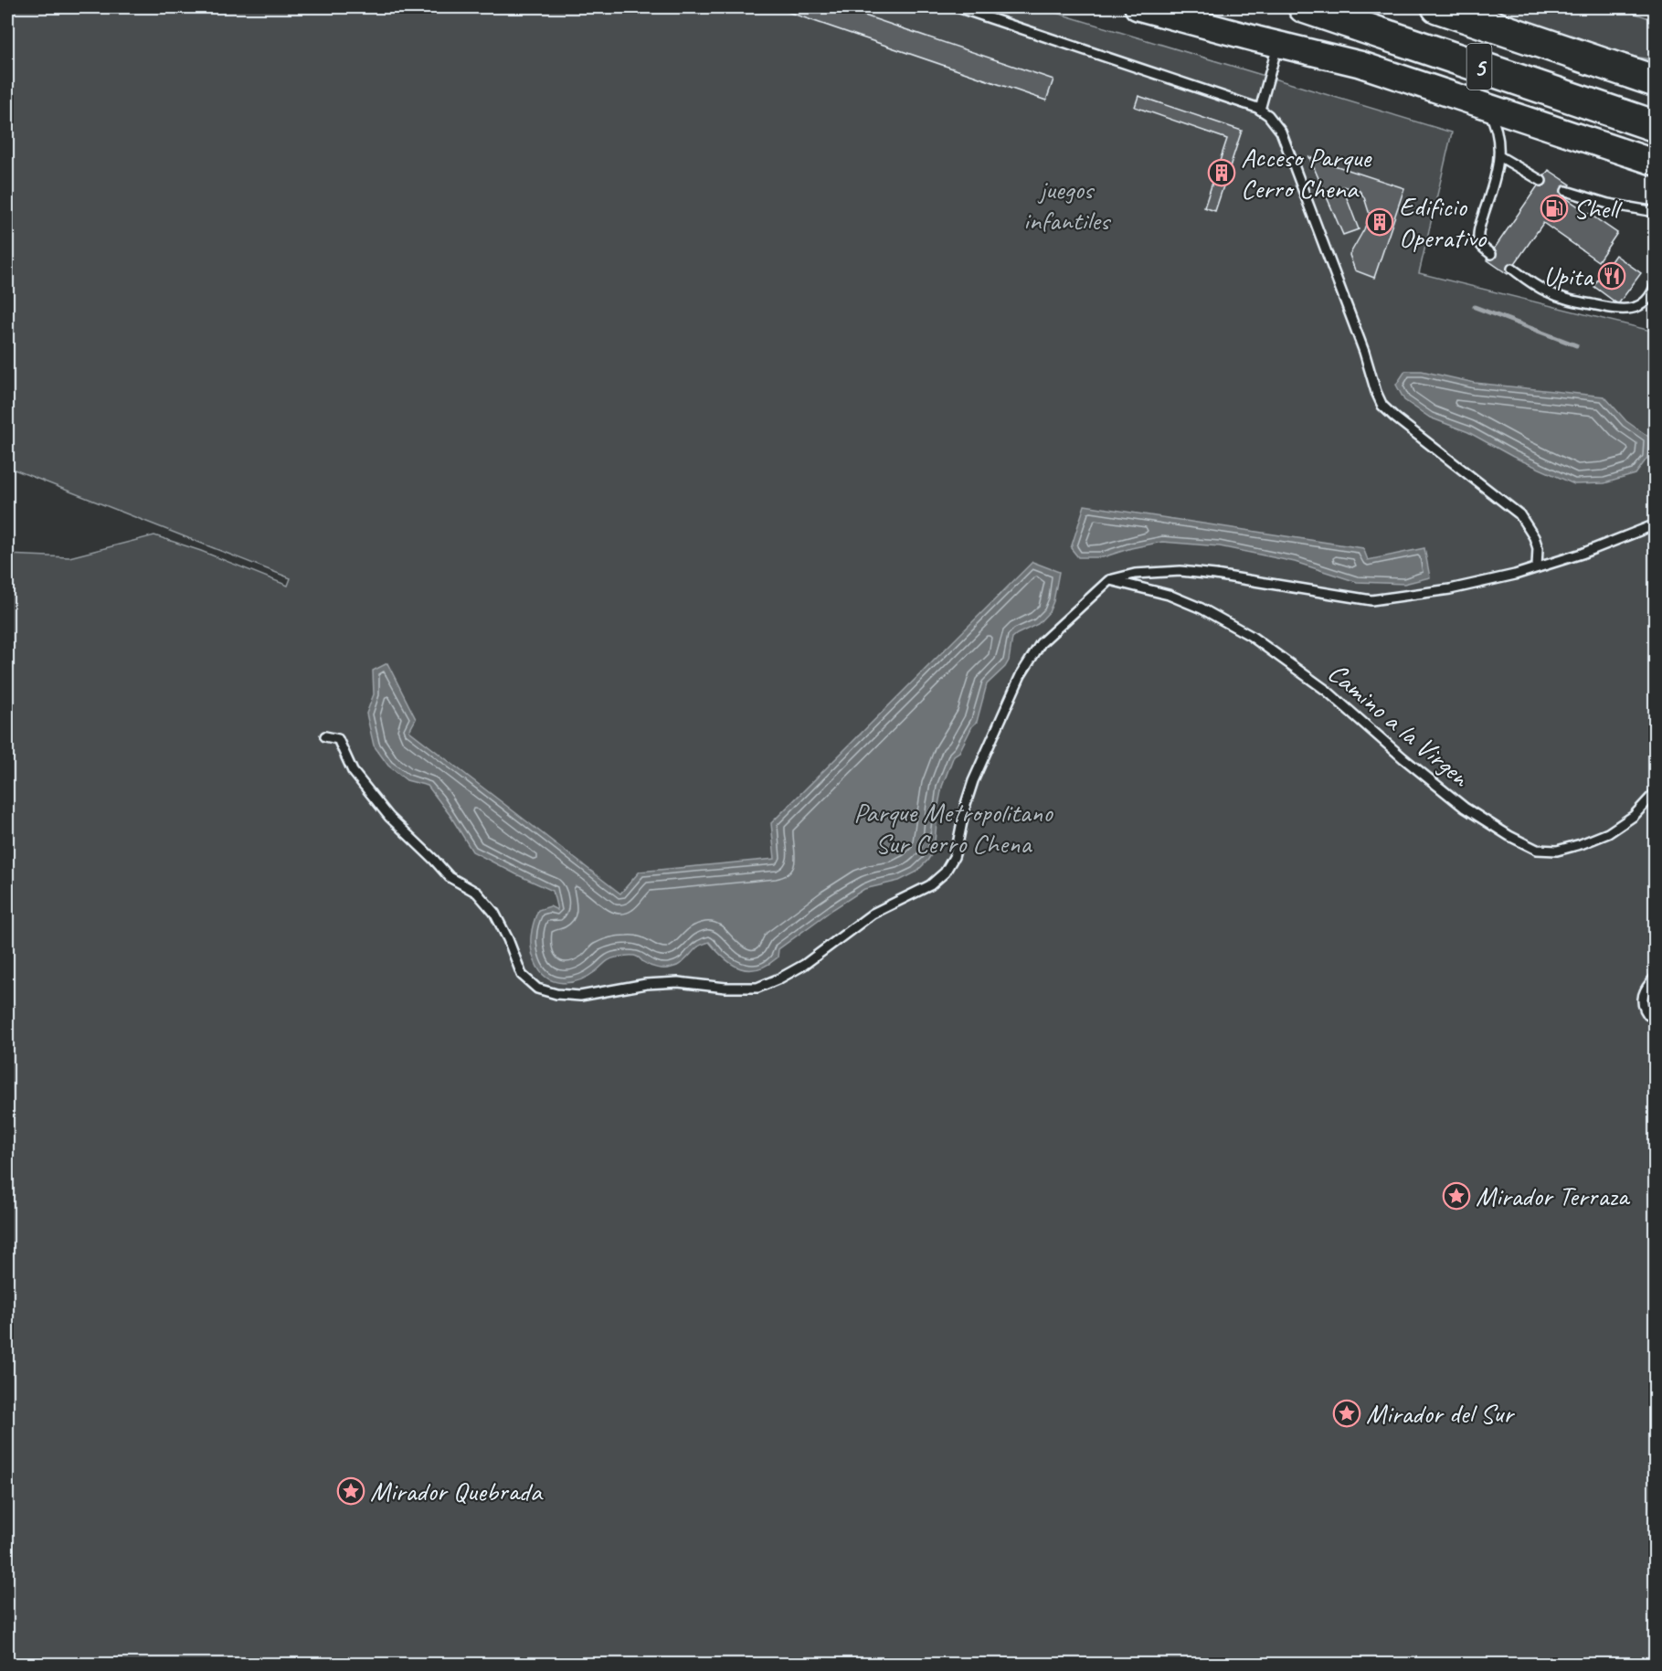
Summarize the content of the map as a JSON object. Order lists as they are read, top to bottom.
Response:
{
  "streets": {
    "highway": ["5"],
    "lane": ["Camino a la Virgen"]
  },
  "parks": ["juegos infantiles", "Parque Metropolitano Sur Cerro Chena"],
  "places": {
    "building": ["Acceso Parque Cerro Chena", "Edificio Operativo"],
    "fuel station": ["Shell"],
    "restaurant": ["Upita"],
    "place": ["Mirador Terraza", "Mirador del Sur", "Mirador Quebrada"]
  }
}
